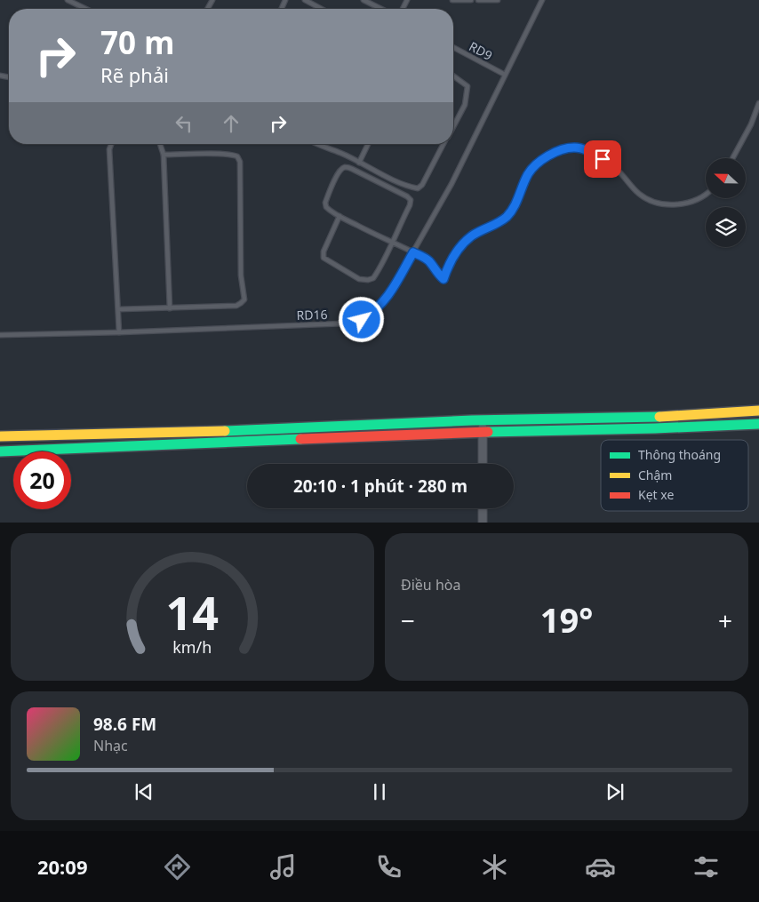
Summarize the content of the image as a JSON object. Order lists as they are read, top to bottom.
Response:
{
  "streets": {
    "lane": ["RD9", "RD16"]
  },
  "crossings": [
    ["RD9", "RD16"]
  ],
  "legend": ["Thông thoáng", "Chậm", "Kẹt xe"],
  "north": "left",
  "page": {
    "turn": ["70 m", "Rẽ phải"],
    "limit": "20",
    "trip": "20:10 · 1 phút · 280 m",
    "tile": "Điều hòa",
    "heat": ["−", "19°", "+"],
    "song": ["98.6 FM", "Nhạc"],
    "tabs": "20:09",
    "gauge": ["14", "km/h"]
  }
}
